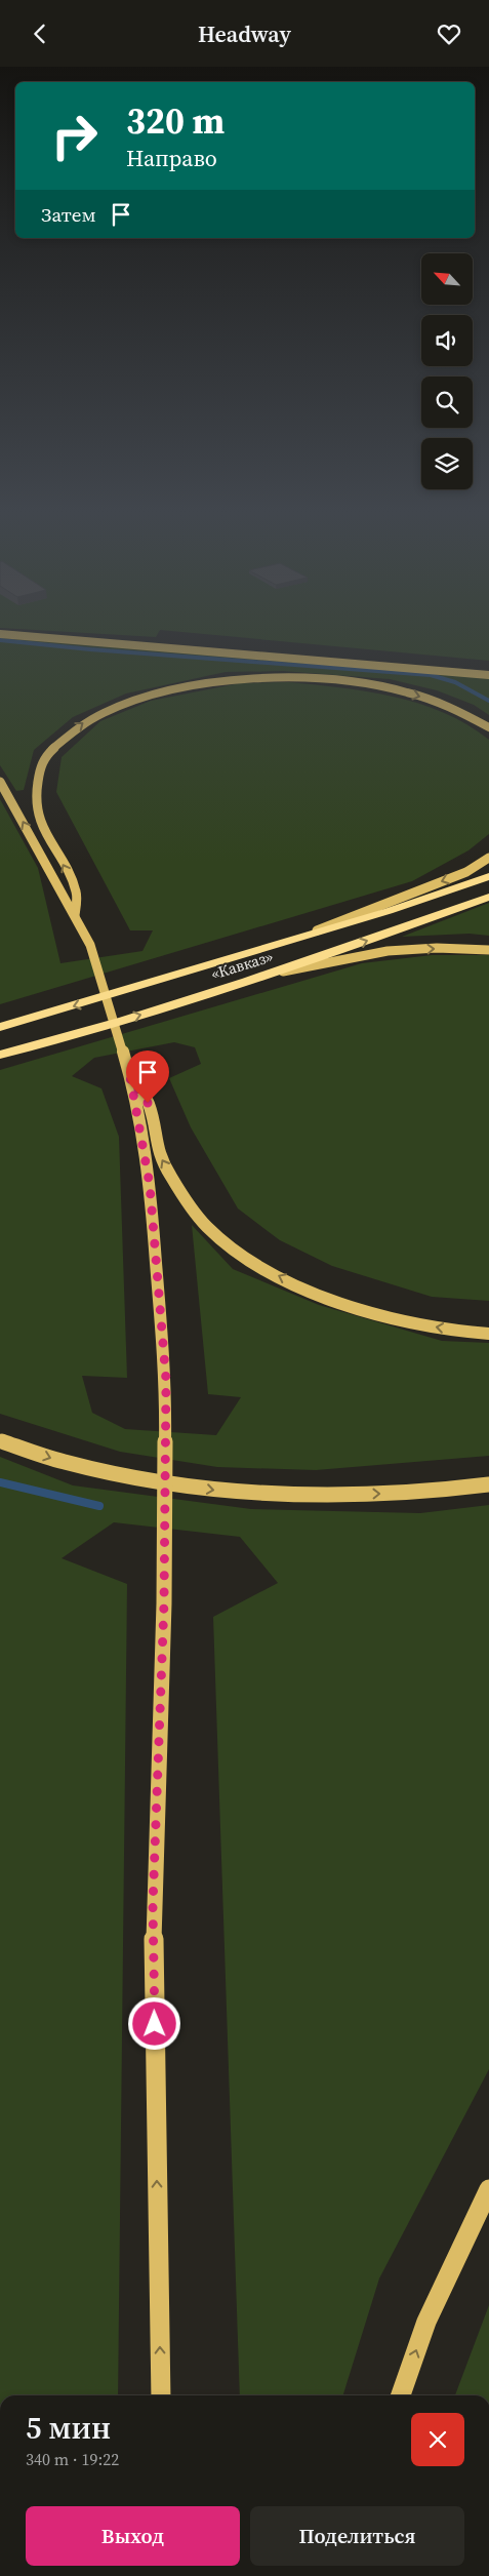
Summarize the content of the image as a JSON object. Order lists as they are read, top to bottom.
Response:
{
  "streets": {
    "highway": ["«Кавказ»"]
  },
  "north": "top left",
  "page": {
    "header": "Headway",
    "turn": ["320 m", "Направо"],
    "then": "Затем",
    "heading": ["5 мин", "340 m · 19:22"],
    "buttons": ["Выход", "Поделиться"]
  }
}
